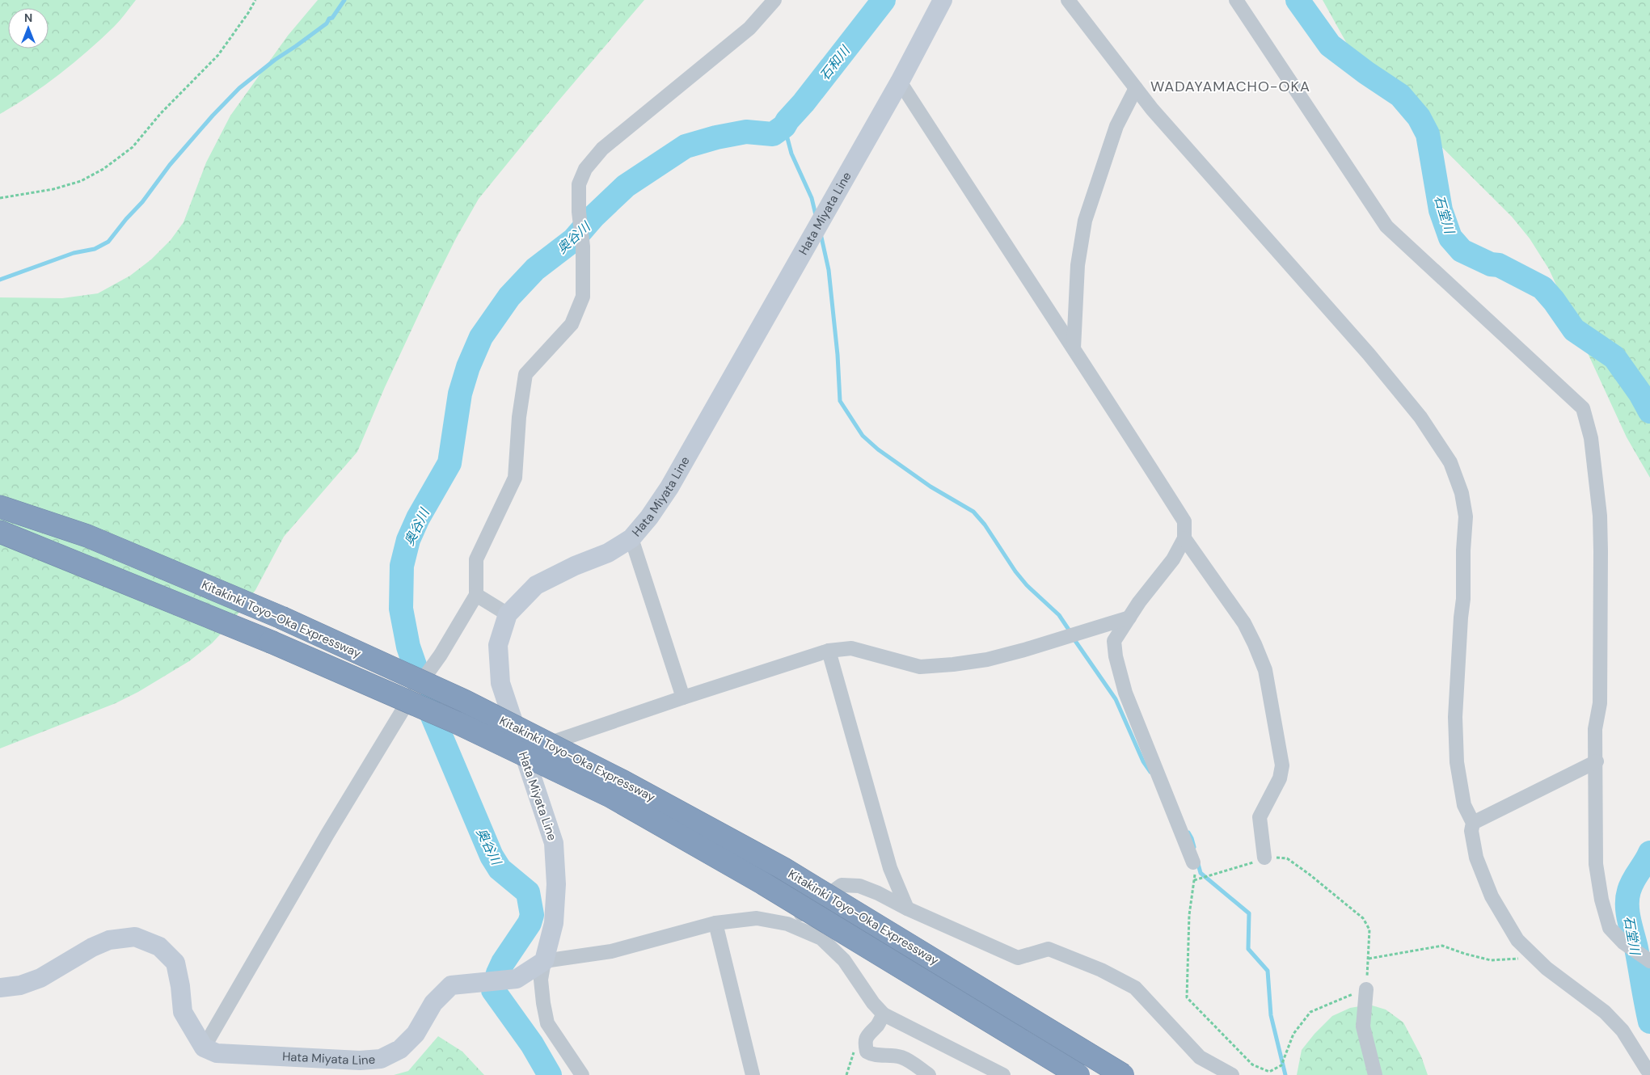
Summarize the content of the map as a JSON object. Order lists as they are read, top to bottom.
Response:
{
  "streets": {
    "highway": ["Kitakinki Toyo-Oka Expressway"],
    "main road": ["Hata Miyata Line"]
  },
  "districts": ["WADAYAMACHO-OKA"],
  "water": ["石和川", "石堂川", "奥谷川"],
  "north": "top"
}
